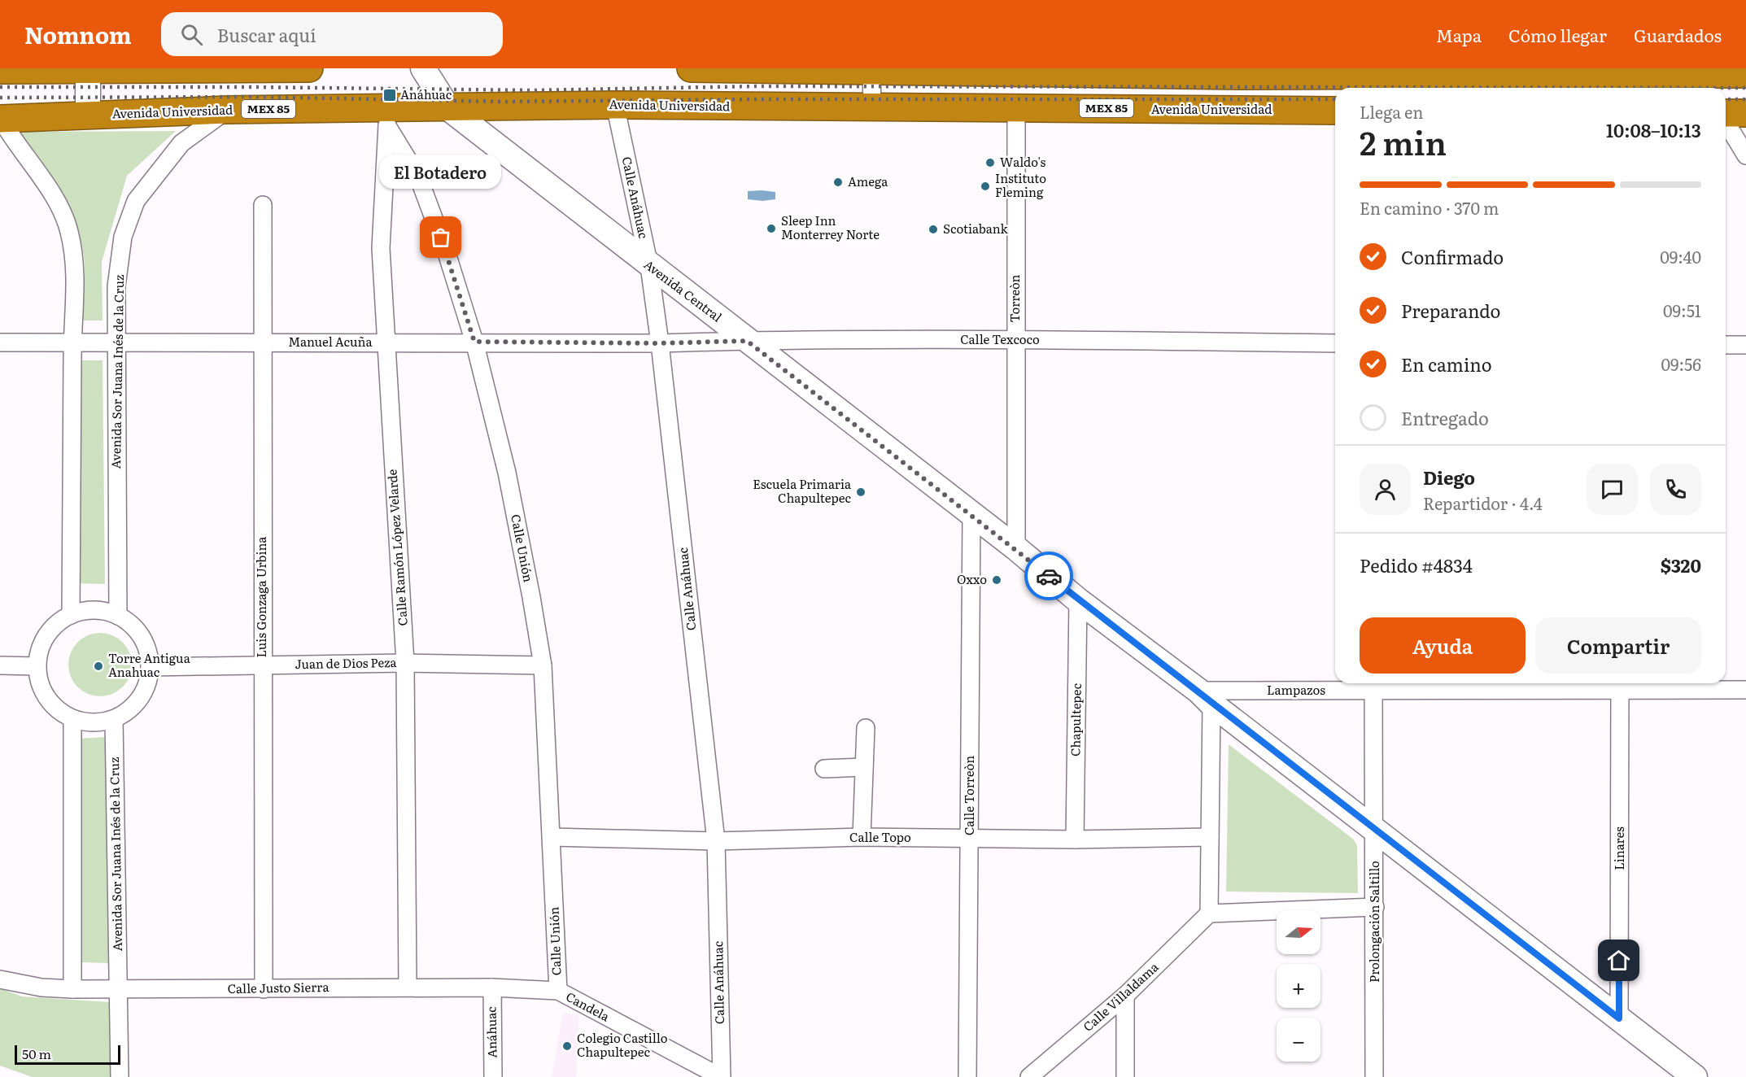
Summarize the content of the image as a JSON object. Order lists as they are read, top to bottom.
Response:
{
  "streets": {
    "highway": ["Avenida Universidad", "MEX 85"],
    "street": [
      "Calle Anáhuac",
      "Avenida Central",
      "Torreòn",
      "Calle Texcoco",
      "Manuel Acuña",
      "Avenida Sor Juana Inés de la Cruz",
      "Calle Ramón López Velarde",
      "Calle Unión",
      "Luis Gonzaga Urbina",
      "Juan de Dios Peza",
      "Lampazos",
      "Chapultepec",
      "Calle Torreòn",
      "Calle Topo",
      "Linares",
      "Prolongación Saltillo",
      "Calle Justo Sierra",
      "Calle Villaldama",
      "Candela",
      "Anáhuac"
    ]
  },
  "crossings": [
    ["Avenida Universidad", "Calle Anáhuac"],
    ["Avenida Universidad", "Avenida Central"],
    ["Avenida Universidad", "Torreòn"],
    ["Avenida Universidad", "Avenida Sor Juana Inés de la Cruz"],
    ["Avenida Universidad", "Calle Ramón López Velarde"],
    ["Avenida Universidad", "Calle Unión"],
    ["Calle Anáhuac", "Avenida Central"],
    ["Calle Anáhuac", "Calle Texcoco"],
    ["Calle Anáhuac", "Manuel Acuña"],
    ["Calle Anáhuac", "Calle Topo"],
    ["Calle Anáhuac", "Candela"],
    ["Avenida Central", "Torreòn"],
    ["Avenida Central", "Calle Texcoco"],
    ["Avenida Central", "Lampazos"],
    ["Avenida Central", "Chapultepec"],
    ["Avenida Central", "Calle Torreòn"],
    ["Avenida Central", "Linares"],
    ["Avenida Central", "Prolongación Saltillo"],
    ["Torreòn", "Calle Texcoco"],
    ["Calle Texcoco", "Manuel Acuña"],
    ["Manuel Acuña", "Avenida Sor Juana Inés de la Cruz"],
    ["Manuel Acuña", "Calle Ramón López Velarde"],
    ["Manuel Acuña", "Calle Unión"],
    ["Manuel Acuña", "Luis Gonzaga Urbina"],
    ["Avenida Sor Juana Inés de la Cruz", "Juan de Dios Peza"],
    ["Avenida Sor Juana Inés de la Cruz", "Calle Justo Sierra"],
    ["Calle Ramón López Velarde", "Calle Unión"],
    ["Calle Ramón López Velarde", "Juan de Dios Peza"],
    ["Calle Ramón López Velarde", "Calle Justo Sierra"],
    ["Calle Unión", "Juan de Dios Peza"],
    ["Calle Unión", "Calle Topo"],
    ["Calle Unión", "Calle Justo Sierra"],
    ["Calle Unión", "Candela"],
    ["Luis Gonzaga Urbina", "Juan de Dios Peza"],
    ["Luis Gonzaga Urbina", "Calle Justo Sierra"],
    ["Lampazos", "Linares"],
    ["Lampazos", "Prolongación Saltillo"],
    ["Chapultepec", "Calle Topo"],
    ["Calle Torreòn", "Calle Topo"],
    ["Calle Justo Sierra", "Candela"],
    ["Calle Justo Sierra", "Anáhuac"]
  ],
  "places": {
    "transit": ["Anáhuac"],
    "other": [
      "Waldo's",
      "Amega",
      "Instituto Fleming",
      "Sleep Inn Monterrey Norte",
      "Scotiabank",
      "El Botadero",
      "Escuela Primaria Chapultepec",
      "Oxxo",
      "Torre Antigua Anahuac",
      "Colegio Castillo Chapultepec"
    ]
  },
  "scale_bar": "50 m",
  "north": "right",
  "page": {
    "header": "Nomnom",
    "search": "Buscar aquí",
    "nav": ["Mapa", "Cómo llegar", "Guardados"],
    "heading": ["2 min", "Llega en", "10:08–10:13"],
    "panel": [
      "Diego",
      "Repartidor · 4.4",
      "Pedido #4834",
      "$320"
    ],
    "bubble": "El Botadero",
    "bar": "En camino · 370 m",
    "list": [
      ["Confirmado", "09:40"],
      ["Preparando", "09:51"],
      ["En camino", "09:56"],
      "Entregado"
    ],
    "buttons": ["Ayuda", "Compartir"],
    "map_buttons": ["+", "−"],
    "scale": "50 m"
  }
}
